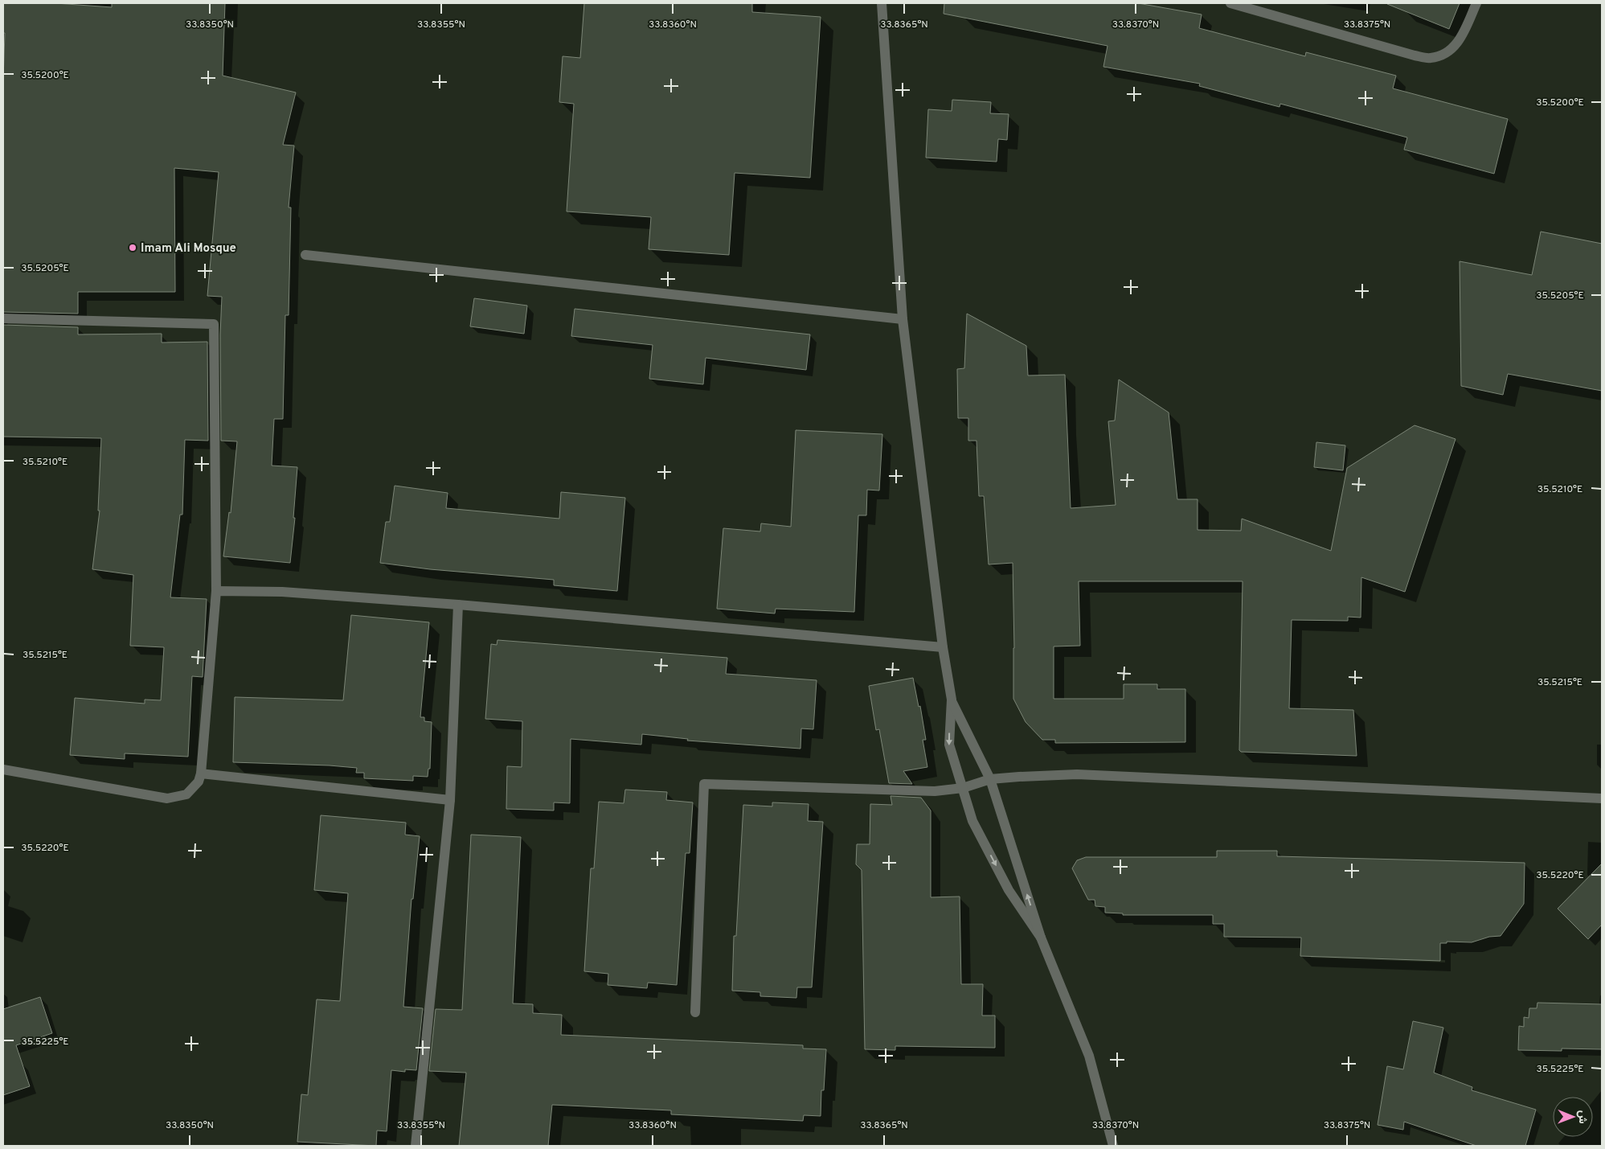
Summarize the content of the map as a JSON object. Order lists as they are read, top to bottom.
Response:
{
  "places": ["Imam Ali Mosque"],
  "north": "right",
  "coordinates": [
    "33.8350°N",
    "33.8355°N",
    "33.8360°N",
    "33.8365°N",
    "33.8370°N",
    "33.8375°N",
    "35.5200°E",
    "35.5205°E",
    "35.5210°E",
    "35.5215°E",
    "35.5220°E",
    "35.5225°E"
  ]
}
